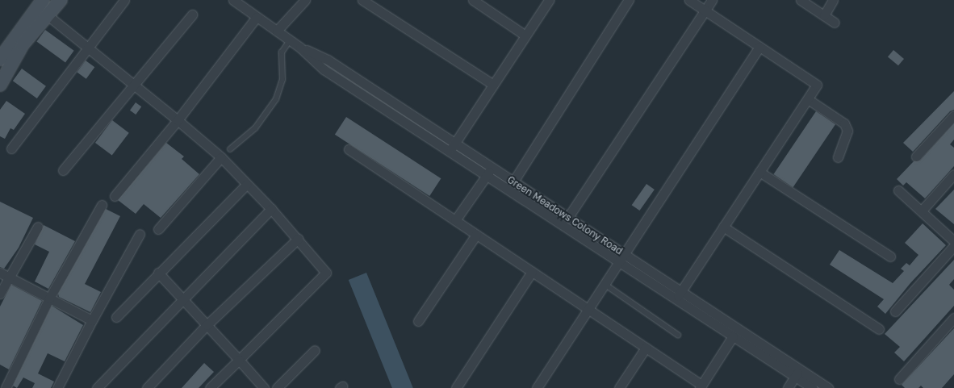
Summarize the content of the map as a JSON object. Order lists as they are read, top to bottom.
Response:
{
  "streets": {
    "street": ["Green Meadows Colony Road"]
  }
}
